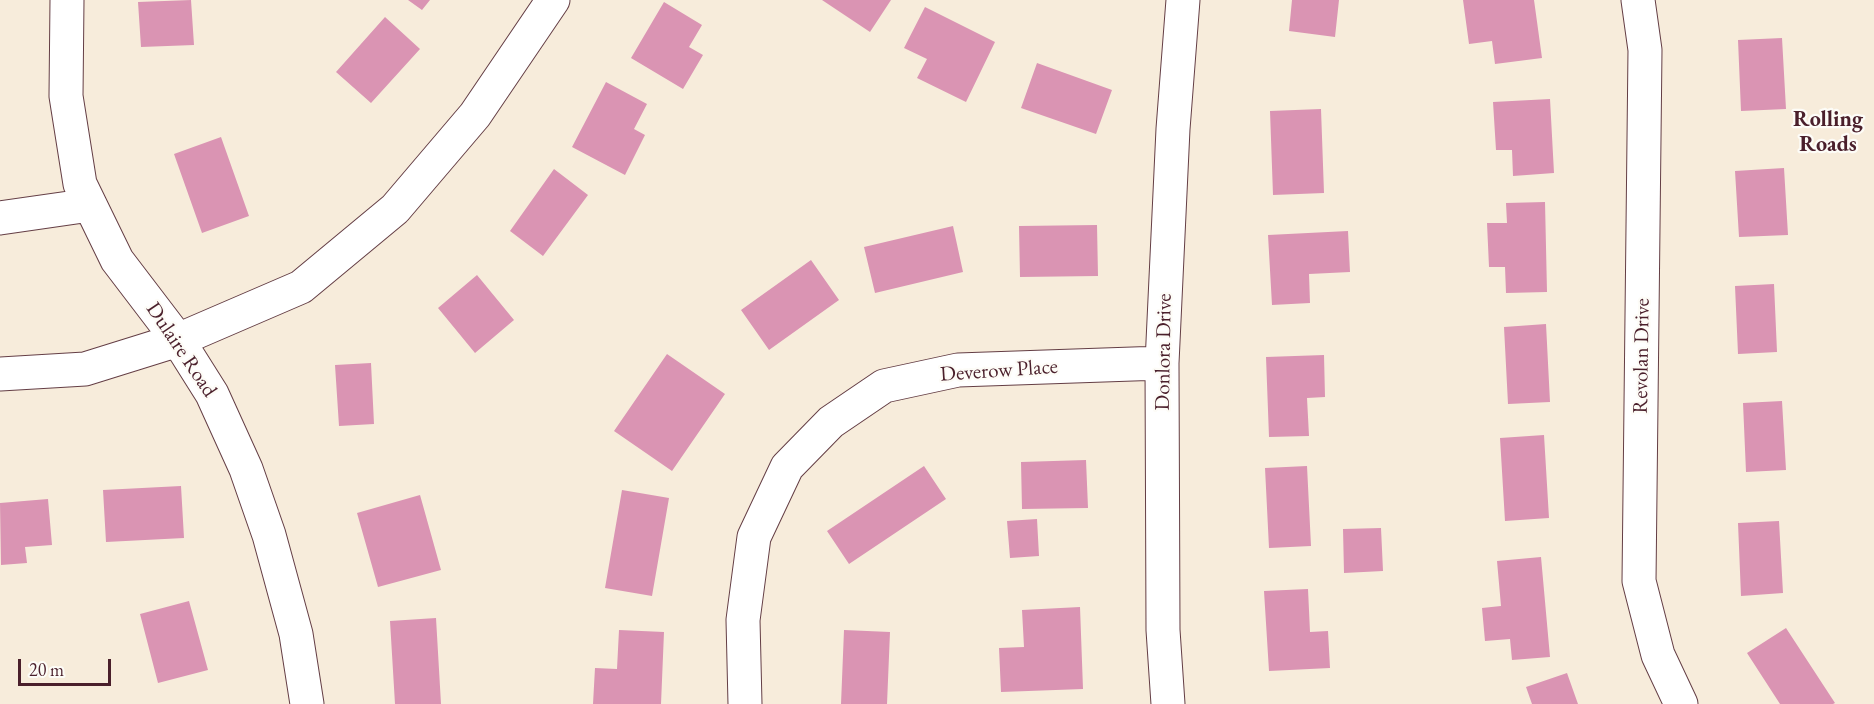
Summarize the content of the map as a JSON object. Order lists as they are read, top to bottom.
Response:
{
  "streets": {
    "street": [
      "Dulaire Road",
      "Donlora Drive",
      "Revolan Drive",
      "Deverow Place"
    ]
  },
  "crossings": [
    ["Donlora Drive", "Deverow Place"]
  ],
  "districts": ["Rolling Roads"],
  "scale_bar": "20 m"
}
